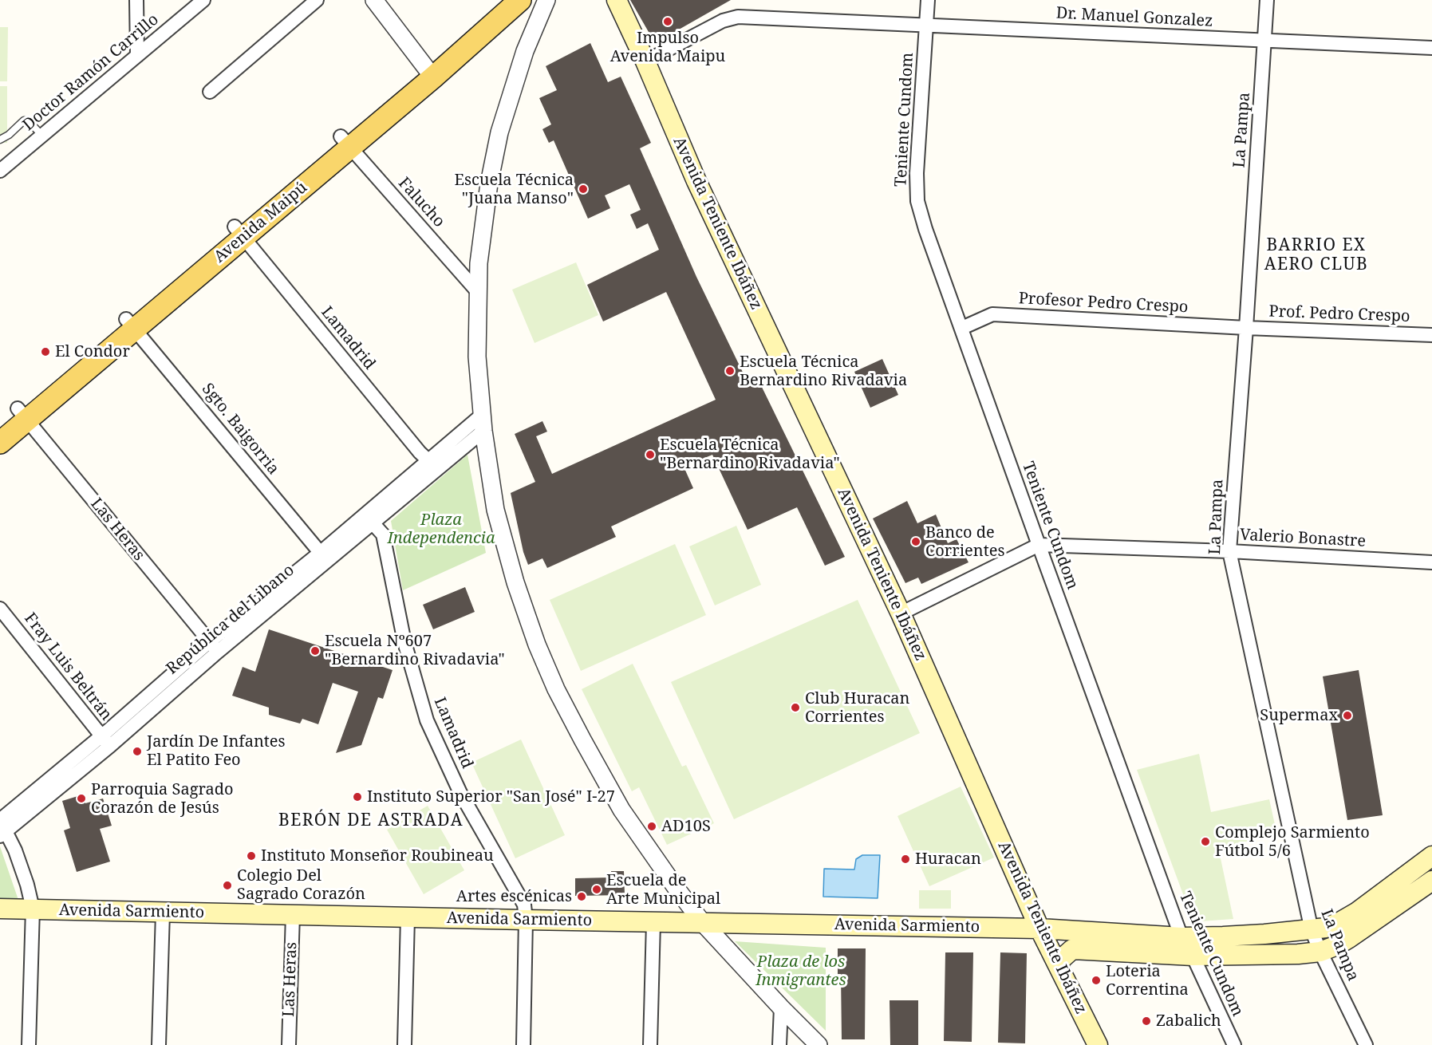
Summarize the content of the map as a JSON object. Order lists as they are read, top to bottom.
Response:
{
  "streets": {
    "main road": ["Avenida Maipú", "Avenida Teniente Ibáñez", "Avenida Sarmiento"],
    "street": [
      "Dr. Manuel Gonzalez",
      "Doctor Ramón Carrillo",
      "Teniente Cundom",
      "La Pampa",
      "Falucho",
      "Profesor Pedro Crespo",
      "Prof. Pedro Crespo",
      "Lamadrid",
      "Sgto. Baigorria",
      "Las Heras",
      "Valerio Bonastre",
      "República del Libano",
      "Fray Luis Beltrán"
    ]
  },
  "crossings": [
    ["Dr. Manuel Gonzalez", "Teniente Cundom"],
    ["Dr. Manuel Gonzalez", "La Pampa"],
    ["Dr. Manuel Gonzalez", "Avenida Teniente Ibáñez"],
    ["Teniente Cundom", "Profesor Pedro Crespo"],
    ["Teniente Cundom", "Valerio Bonastre"],
    ["Teniente Cundom", "Avenida Sarmiento"],
    ["La Pampa", "Profesor Pedro Crespo"],
    ["La Pampa", "Prof. Pedro Crespo"],
    ["La Pampa", "Valerio Bonastre"],
    ["La Pampa", "Avenida Sarmiento"],
    ["Falucho", "Avenida Maipú"],
    ["Avenida Maipú", "Lamadrid"],
    ["Avenida Maipú", "Sgto. Baigorria"],
    ["Avenida Maipú", "Las Heras"],
    ["Avenida Teniente Ibáñez", "Valerio Bonastre"],
    ["Avenida Teniente Ibáñez", "Avenida Sarmiento"],
    ["Profesor Pedro Crespo", "Prof. Pedro Crespo"],
    ["Lamadrid", "República del Libano"],
    ["Lamadrid", "Avenida Sarmiento"],
    ["Sgto. Baigorria", "República del Libano"],
    ["Las Heras", "República del Libano"],
    ["Las Heras", "Avenida Sarmiento"],
    ["República del Libano", "Fray Luis Beltrán"]
  ],
  "districts": ["BARRIO EX AERO CLUB", "BERÓN DE ASTRADA"],
  "parks": ["Plaza Independencia", "Plaza de los Inmigrantes"],
  "places": [
    "Impulso Avenida Maipu",
    "Escuela Técnica \"Juana Manso\"",
    "El Condor",
    "Escuela Técnica Bernardino Rivadavia",
    "Escuela Técnica \"Bernardino Rivadavia\"",
    "Banco de Corrientes",
    "Escuela Nº607 \"Bernardino Rivadavia\"",
    "Club Huracan Corrientes",
    "Supermax",
    "Jardín De Infantes El Patito Feo",
    "Instituto Superior \"San José\" I-27",
    "Parroquia Sagrado Corazón de Jesús",
    "AD10S",
    "Complejo Sarmiento Fútbol 5/6",
    "Instituto Monseñor Roubineau",
    "Huracan",
    "Colegio Del Sagrado Corazón",
    "Escuela de Arte Municipal",
    "Artes escénicas",
    "Loteria Correntina",
    "Zabalich"
  ]
}
